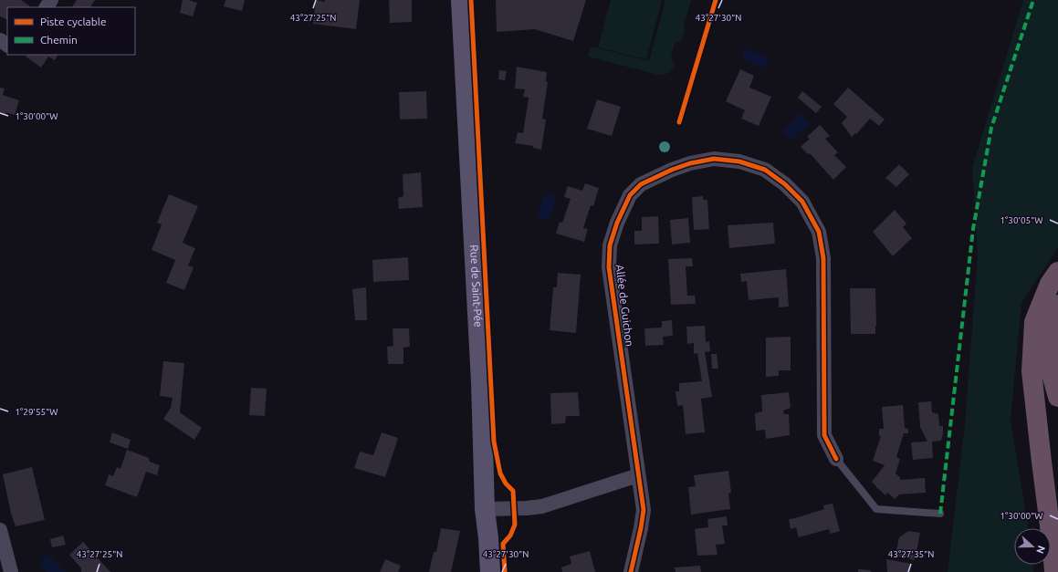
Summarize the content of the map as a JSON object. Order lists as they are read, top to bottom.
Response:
{
  "streets": {
    "main road": ["Rue de Saint-Pée"],
    "street": ["Allée de Guichon"]
  },
  "legend": ["Piste cyclable", "Chemin"],
  "north": "right",
  "coordinates": [
    "43°27'25\"N",
    "43°27'30\"N",
    "1°30'00\"W",
    "1°30'05\"W",
    "1°29'55\"W",
    "43°27'35\"N"
  ]
}
